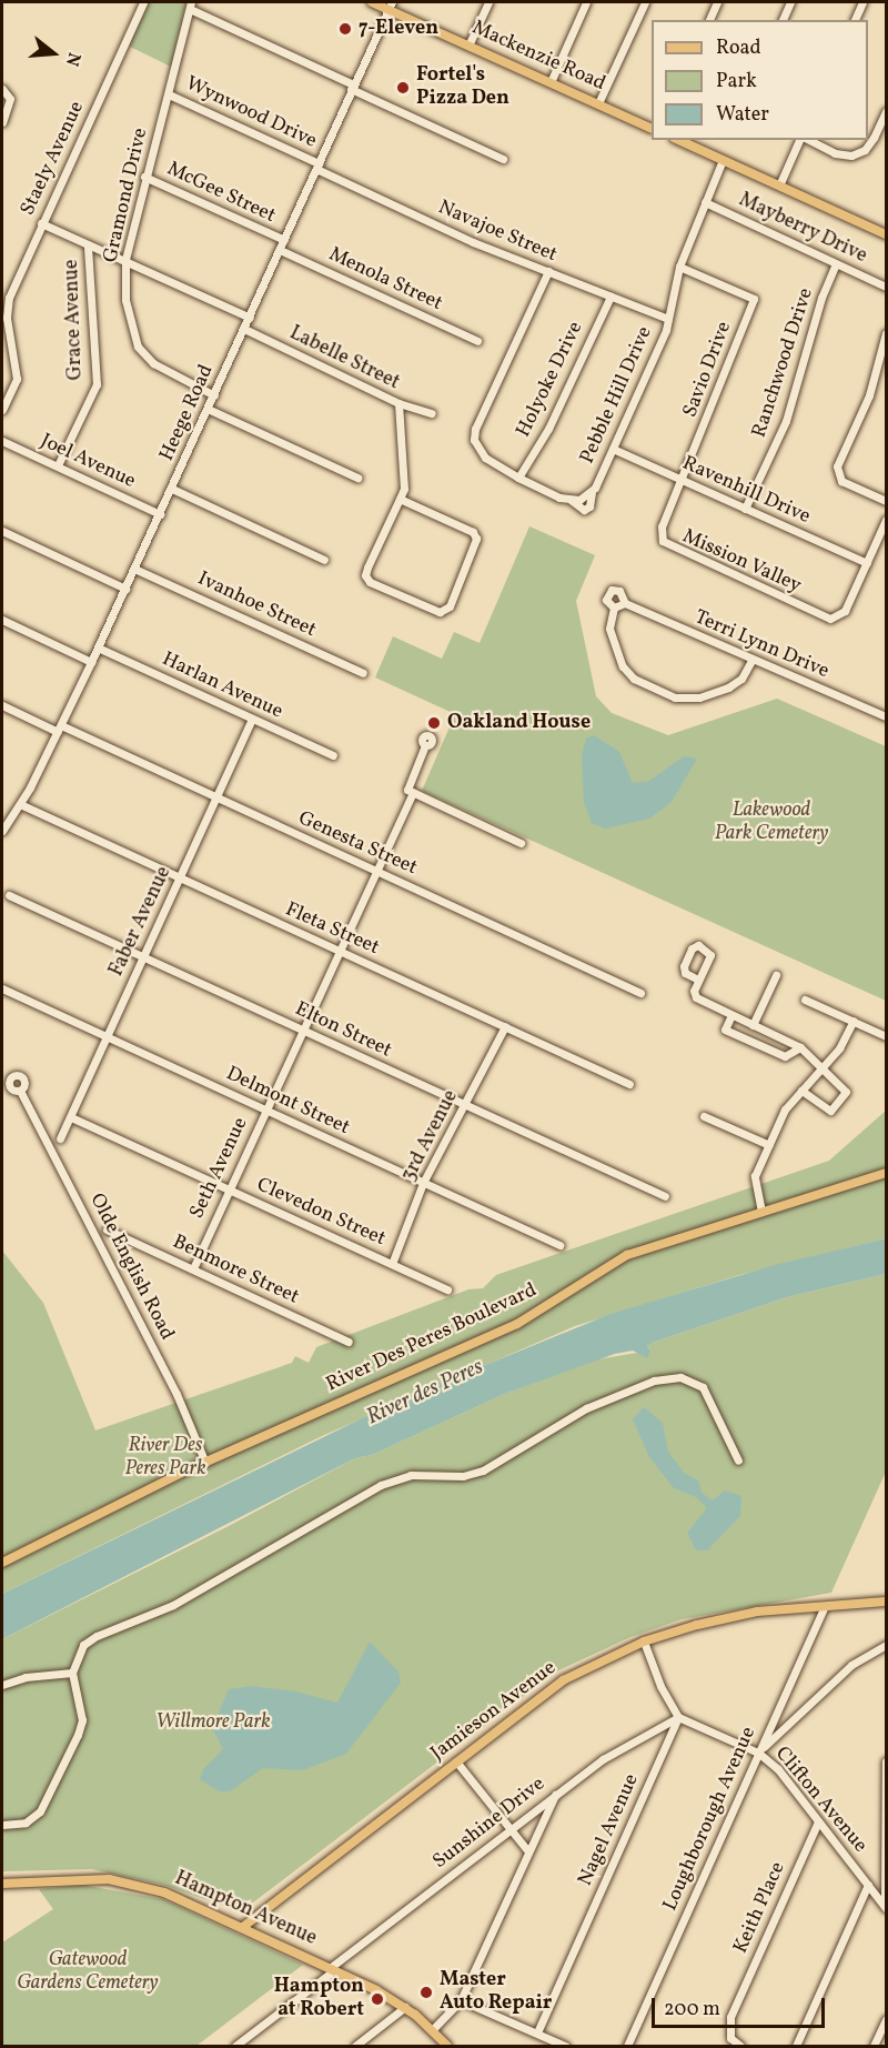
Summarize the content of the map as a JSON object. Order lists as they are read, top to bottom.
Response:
{
  "streets": {
    "main road": [
      "Mackenzie Road",
      "River Des Peres Boulevard",
      "Jamieson Avenue",
      "Hampton Avenue"
    ],
    "street": [
      "Wynwood Drive",
      "Staely Avenue",
      "McGee Street",
      "Gramond Drive",
      "Mayberry Drive",
      "Navajoe Street",
      "Menola Street",
      "Grace Avenue",
      "Labelle Street",
      "Ranchwood Drive",
      "Savio Drive",
      "Holyoke Drive",
      "Pebble Hill Drive",
      "Heege Road",
      "Joel Avenue",
      "Ravenhill Drive",
      "Mission Valley",
      "Ivanhoe Street",
      "Terri Lynn Drive",
      "Harlan Avenue",
      "Genesta Street",
      "Faber Avenue",
      "Fleta Street",
      "Elton Street",
      "Delmont Street",
      "3rd Avenue",
      "Seth Avenue",
      "Clevedon Street",
      "Olde English Road",
      "Benmore Street",
      "Clifton Avenue",
      "Loughborough Avenue",
      "Sunshine Drive",
      "Nagel Avenue",
      "Keith Place"
    ]
  },
  "crossings": [
    ["Mackenzie Road", "Heege Road"],
    ["Wynwood Drive", "Gramond Drive"],
    ["Wynwood Drive", "Navajoe Street"],
    ["Wynwood Drive", "Heege Road"],
    ["McGee Street", "Gramond Drive"],
    ["McGee Street", "Heege Road"],
    ["Gramond Drive", "Heege Road"],
    ["Mayberry Drive", "Ranchwood Drive"],
    ["Mayberry Drive", "Pebble Hill Drive"],
    ["Navajoe Street", "Holyoke Drive"],
    ["Navajoe Street", "Pebble Hill Drive"],
    ["Navajoe Street", "Heege Road"],
    ["Menola Street", "Heege Road"],
    ["Grace Avenue", "Joel Avenue"],
    ["Labelle Street", "Heege Road"],
    ["Ranchwood Drive", "Ravenhill Drive"],
    ["Savio Drive", "Pebble Hill Drive"],
    ["Savio Drive", "Ravenhill Drive"],
    ["Savio Drive", "Mission Valley"],
    ["Holyoke Drive", "Pebble Hill Drive"],
    ["Pebble Hill Drive", "Ravenhill Drive"],
    ["Heege Road", "Joel Avenue"],
    ["Heege Road", "Ivanhoe Street"],
    ["Heege Road", "Harlan Avenue"],
    ["Heege Road", "Genesta Street"],
    ["Heege Road", "Fleta Street"],
    ["Ravenhill Drive", "Mission Valley"],
    ["Harlan Avenue", "Faber Avenue"],
    ["Genesta Street", "Faber Avenue"],
    ["Genesta Street", "Seth Avenue"],
    ["Faber Avenue", "Fleta Street"],
    ["Faber Avenue", "Elton Street"],
    ["Faber Avenue", "Delmont Street"],
    ["Faber Avenue", "Clevedon Street"],
    ["Fleta Street", "3rd Avenue"],
    ["Fleta Street", "Seth Avenue"],
    ["Elton Street", "3rd Avenue"],
    ["Elton Street", "Seth Avenue"],
    ["Delmont Street", "3rd Avenue"],
    ["Delmont Street", "Seth Avenue"],
    ["3rd Avenue", "Clevedon Street"],
    ["Seth Avenue", "Clevedon Street"],
    ["Seth Avenue", "Benmore Street"],
    ["Olde English Road", "River Des Peres Boulevard"],
    ["Jamieson Avenue", "Loughborough Avenue"],
    ["Jamieson Avenue", "Hampton Avenue"],
    ["Clifton Avenue", "Loughborough Avenue"],
    ["Clifton Avenue", "Sunshine Drive"],
    ["Clifton Avenue", "Nagel Avenue"],
    ["Clifton Avenue", "Keith Place"],
    ["Sunshine Drive", "Nagel Avenue"],
    ["Sunshine Drive", "Hampton Avenue"]
  ],
  "water": ["River des Peres"],
  "parks": [
    "Lakewood Park Cemetery",
    "River Des Peres Park",
    "Willmore Park",
    "Gatewood Gardens Cemetery"
  ],
  "places": [
    "7-Eleven",
    "Fortel's Pizza Den",
    "Oakland House",
    "Master Auto Repair",
    "Hampton at Robert"
  ],
  "legend": ["Road", "Park", "Water"],
  "scale_bar": "200 m",
  "north": "right"
}
